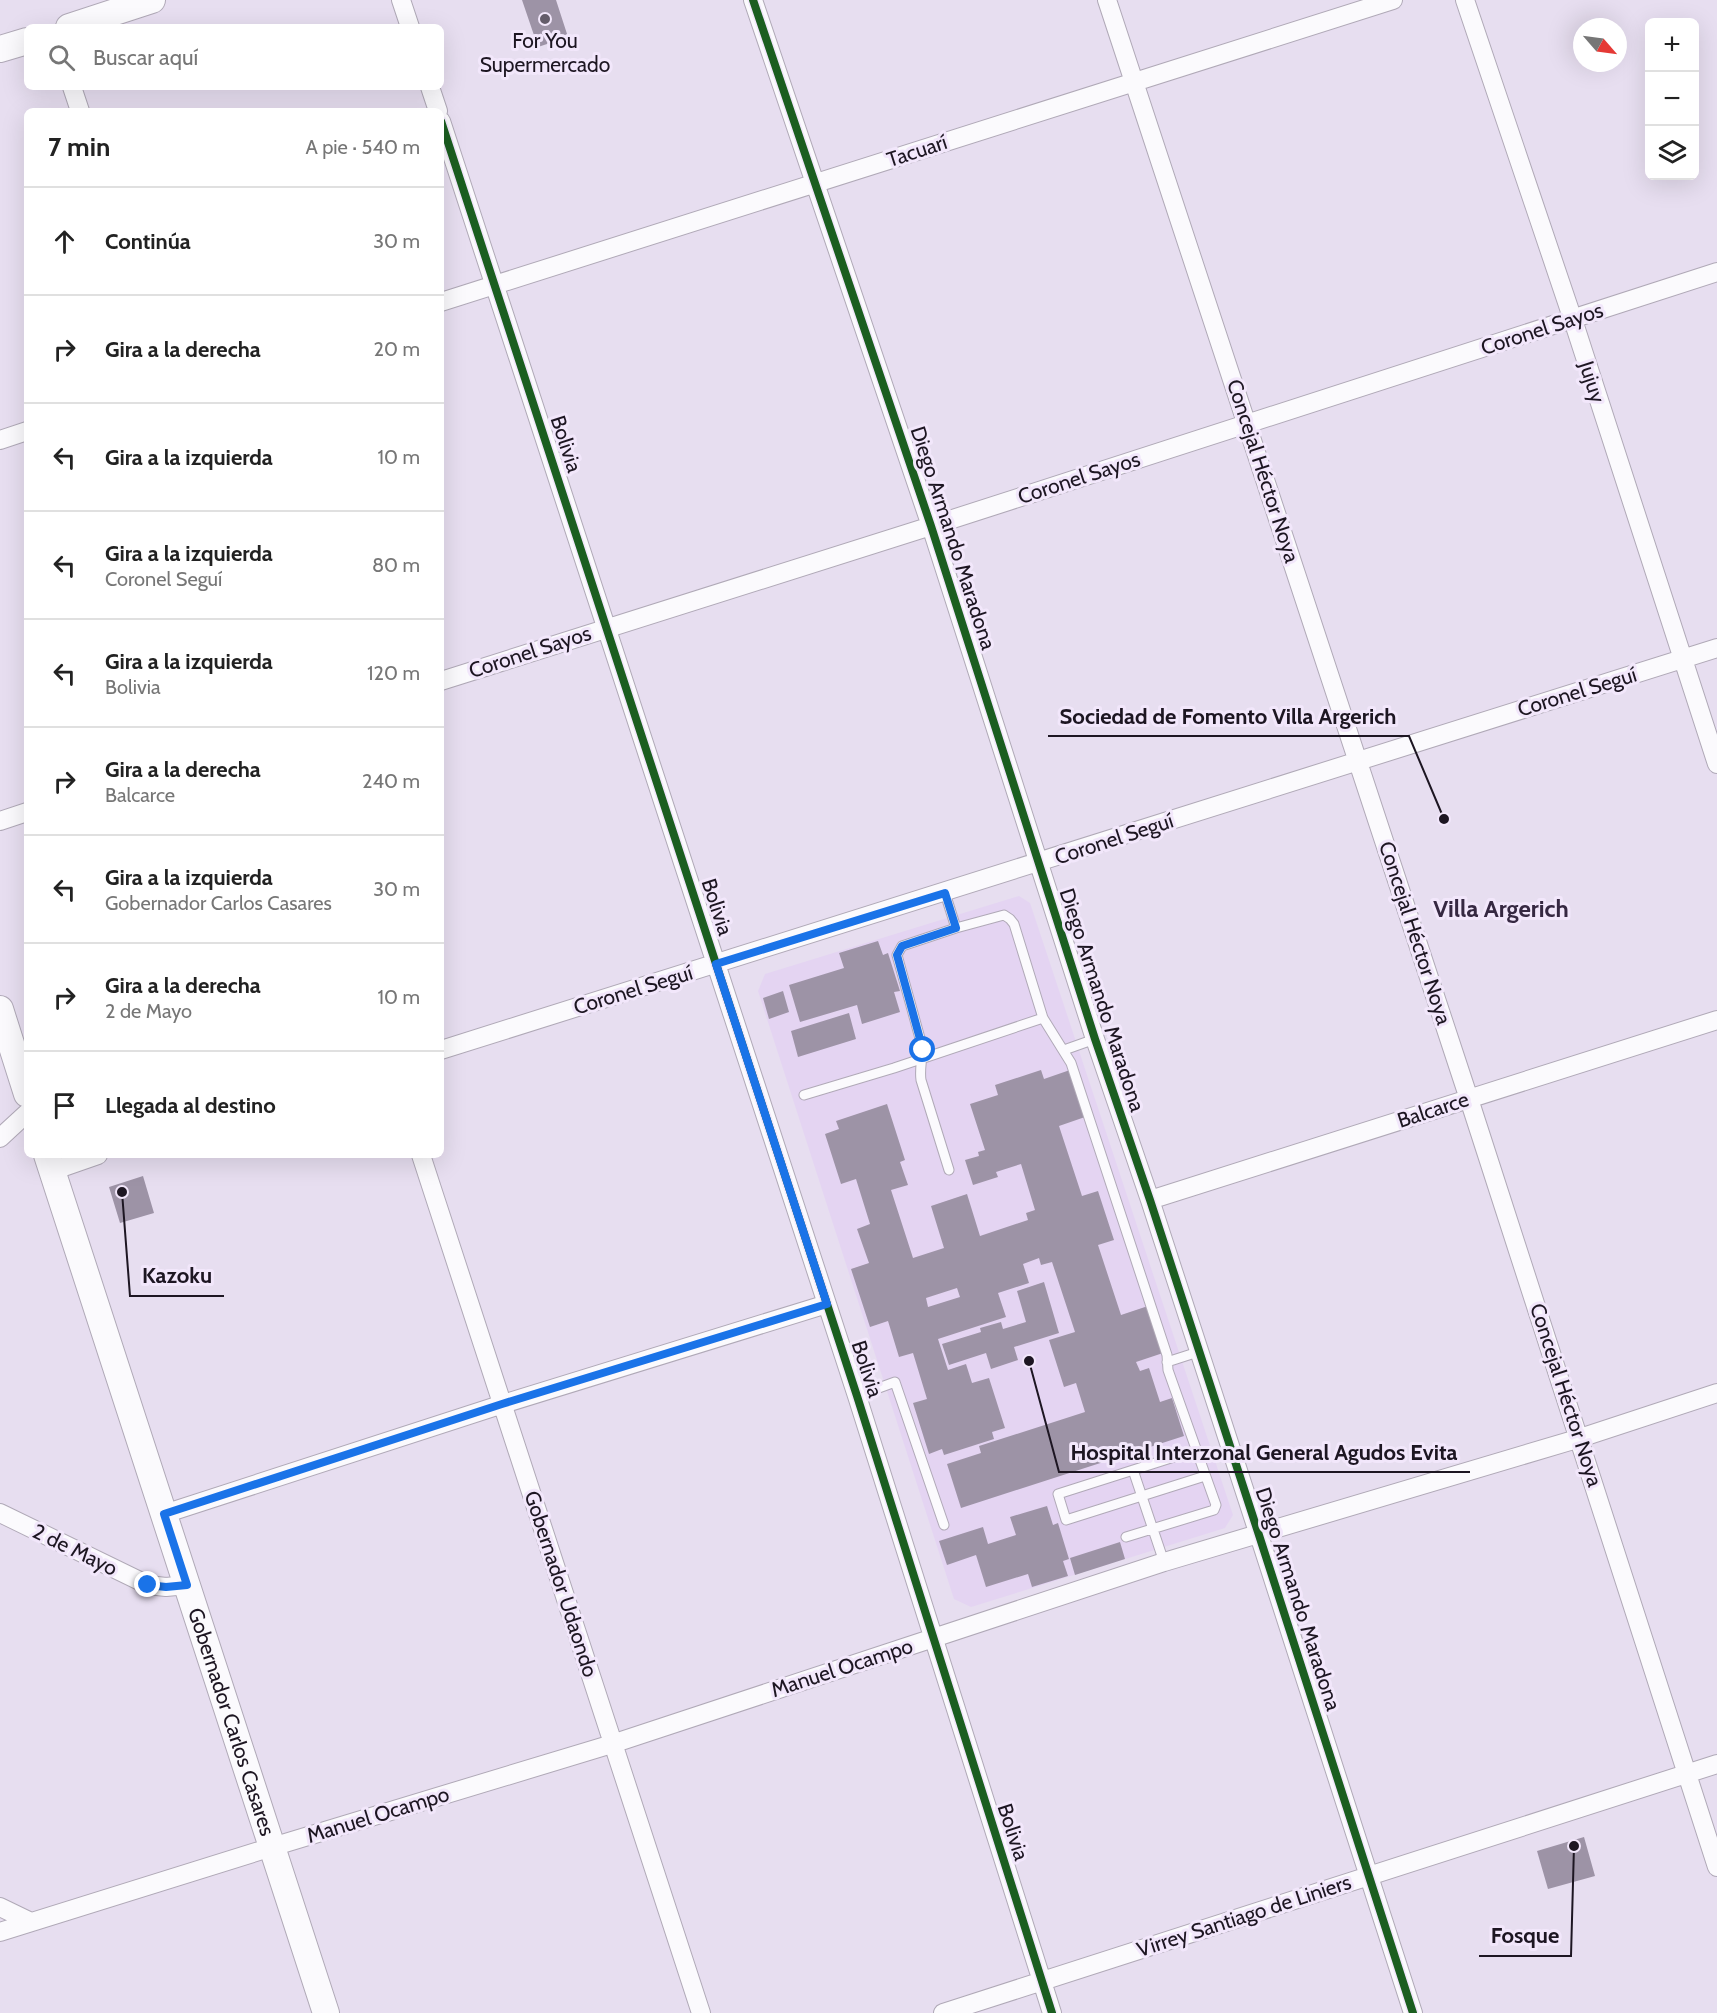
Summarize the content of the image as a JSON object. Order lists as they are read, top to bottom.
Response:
{
  "streets": {
    "street": [
      "Tacuarí",
      "Coronel Sayos",
      "Jujuy",
      "Bolivia",
      "Concejal Héctor Noya",
      "Diego Armando Maradona",
      "Coronel Seguí",
      "Balcarce",
      "2 de Mayo",
      "Gobernador Udaondo",
      "Manuel Ocampo",
      "Gobernador Carlos Casares",
      "Virrey Santiago de Liniers"
    ]
  },
  "crossings": [
    ["Tacuarí", "Bolivia"],
    ["Tacuarí", "Concejal Héctor Noya"],
    ["Tacuarí", "Diego Armando Maradona"],
    ["Coronel Sayos", "Jujuy"],
    ["Coronel Sayos", "Bolivia"],
    ["Coronel Sayos", "Concejal Héctor Noya"],
    ["Coronel Sayos", "Diego Armando Maradona"],
    ["Jujuy", "Coronel Seguí"],
    ["Bolivia", "Coronel Seguí"],
    ["Bolivia", "Manuel Ocampo"],
    ["Bolivia", "Virrey Santiago de Liniers"],
    ["Concejal Héctor Noya", "Coronel Seguí"],
    ["Concejal Héctor Noya", "Balcarce"],
    ["Concejal Héctor Noya", "Manuel Ocampo"],
    ["Concejal Héctor Noya", "Virrey Santiago de Liniers"],
    ["Diego Armando Maradona", "Coronel Seguí"],
    ["Diego Armando Maradona", "Balcarce"],
    ["Diego Armando Maradona", "Manuel Ocampo"],
    ["Diego Armando Maradona", "Virrey Santiago de Liniers"],
    ["2 de Mayo", "Gobernador Carlos Casares"],
    ["Gobernador Udaondo", "Manuel Ocampo"],
    ["Manuel Ocampo", "Gobernador Carlos Casares"]
  ],
  "districts": ["Villa Argerich"],
  "places": [
    "For You Supermercado",
    "Sociedad de Fomento Villa Argerich",
    "Kazoku",
    "Hospital Interzonal General Agudos Evita",
    "Fosque"
  ],
  "north": "bottom right",
  "page": {
    "map_buttons": ["+", "−"],
    "search": "Buscar aquí",
    "heading": ["7 min", "A pie · 540 m"],
    "list": [
      ["Continúa", "30 m"],
      ["Gira a la derecha", "20 m"],
      ["Gira a la izquierda", "10 m"],
      ["Gira a la izquierda", "Coronel Seguí", "80 m"],
      ["Gira a la izquierda", "Bolivia", "120 m"],
      ["Gira a la derecha", "Balcarce", "240 m"],
      ["Gira a la izquierda", "Gobernador Carlos Casares", "30 m"],
      ["Gira a la derecha", "2 de Mayo", "10 m"],
      "Llegada al destino"
    ]
  }
}
